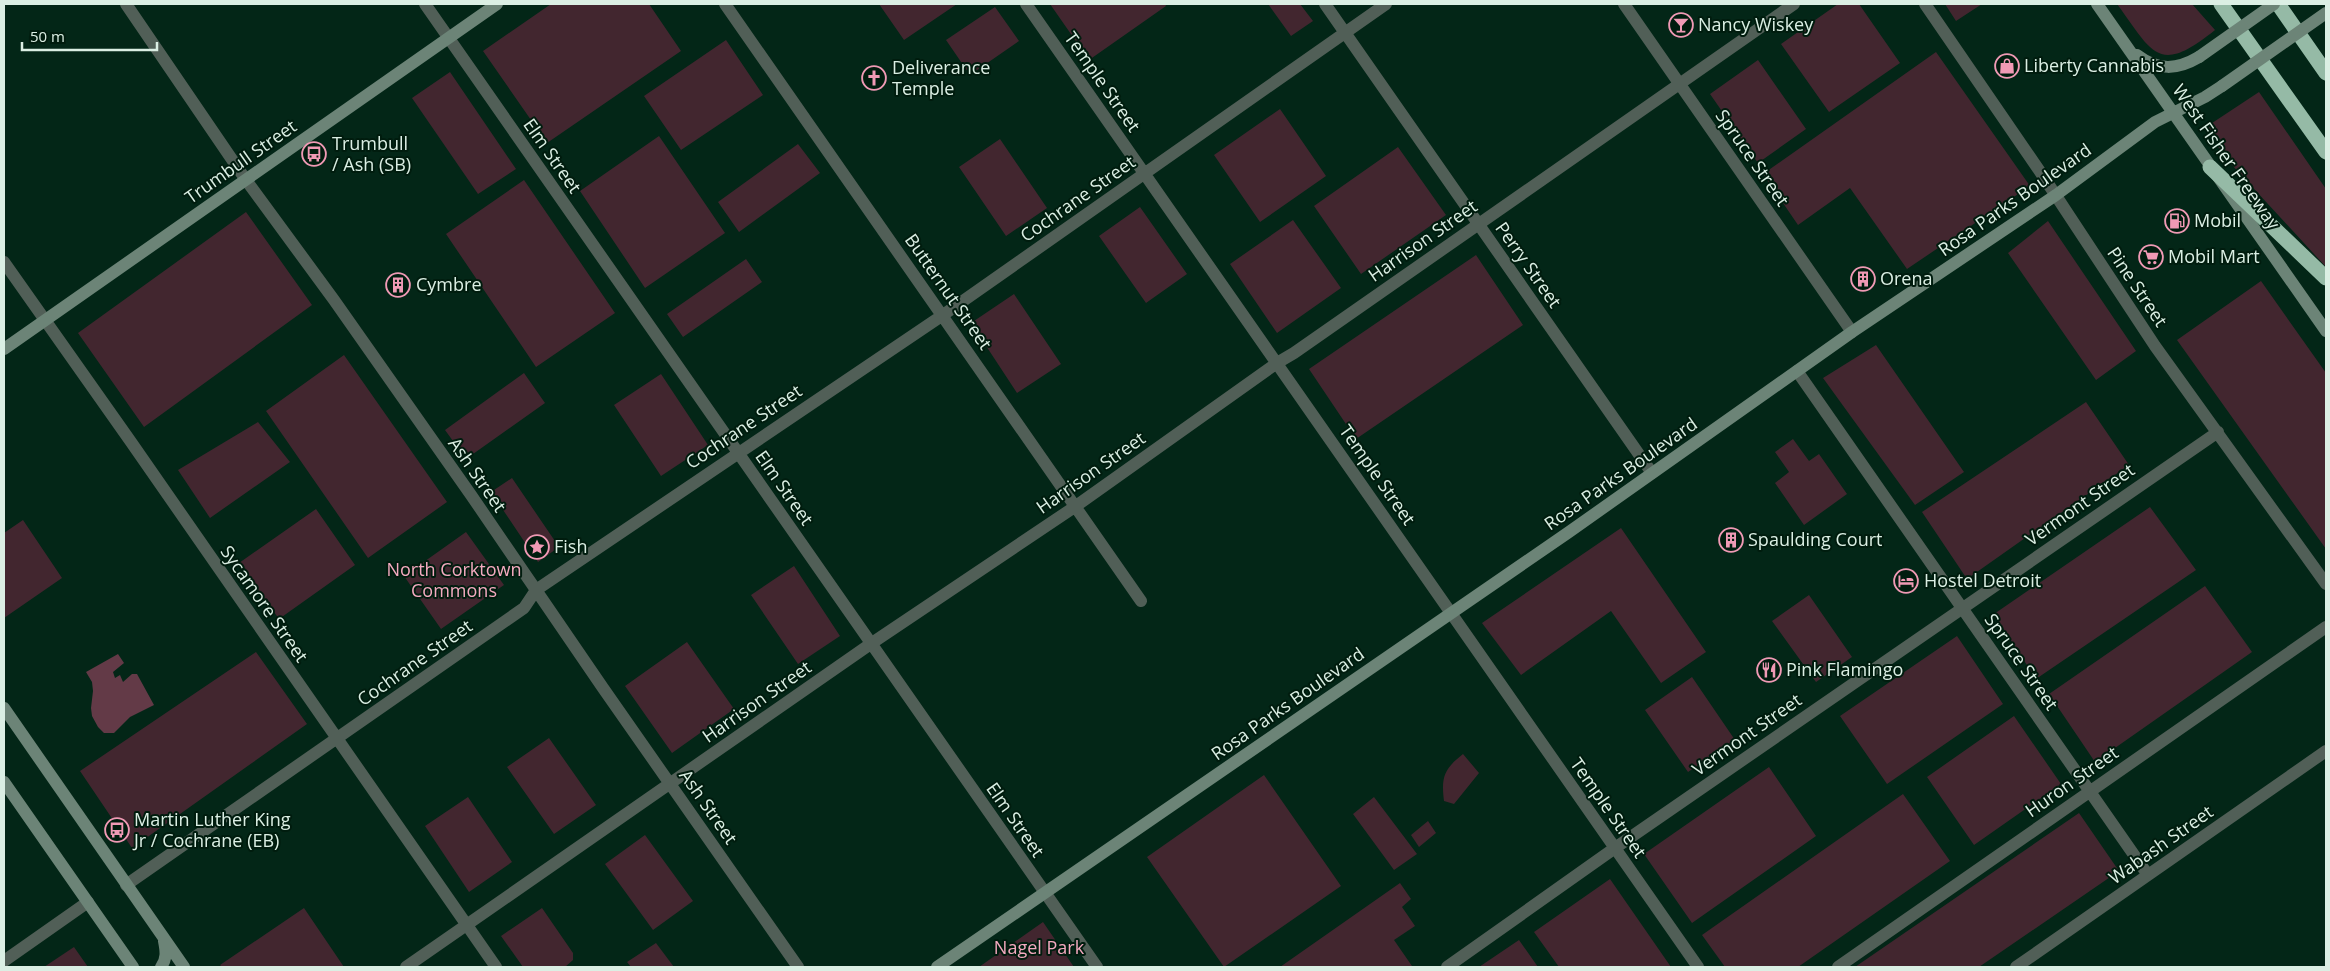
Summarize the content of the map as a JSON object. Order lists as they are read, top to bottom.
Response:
{
  "streets": {
    "street": [
      "Temple Street",
      "Elm Street",
      "West Fisher Freeway",
      "Spruce Street",
      "Trumbull Street",
      "Cochrane Street",
      "Rosa Parks Boulevard",
      "Harrison Street",
      "Perry Street",
      "Pine Street",
      "Butternut Street",
      "Ash Street",
      "Vermont Street",
      "Sycamore Street",
      "Huron Street",
      "Wabash Street"
    ]
  },
  "crossings": [
    ["Temple Street", "Cochrane Street"],
    ["Temple Street", "Rosa Parks Boulevard"],
    ["Temple Street", "Harrison Street"],
    ["Temple Street", "Vermont Street"],
    ["Elm Street", "Trumbull Street"],
    ["Elm Street", "Cochrane Street"],
    ["Elm Street", "Rosa Parks Boulevard"],
    ["Elm Street", "Harrison Street"],
    ["West Fisher Freeway", "Rosa Parks Boulevard"],
    ["Spruce Street", "Rosa Parks Boulevard"],
    ["Spruce Street", "Harrison Street"],
    ["Spruce Street", "Vermont Street"],
    ["Spruce Street", "Huron Street"],
    ["Spruce Street", "Wabash Street"],
    ["Trumbull Street", "Ash Street"],
    ["Trumbull Street", "Sycamore Street"],
    ["Cochrane Street", "Perry Street"],
    ["Cochrane Street", "Butternut Street"],
    ["Cochrane Street", "Ash Street"],
    ["Cochrane Street", "Sycamore Street"],
    ["Rosa Parks Boulevard", "Perry Street"],
    ["Rosa Parks Boulevard", "Pine Street"],
    ["Harrison Street", "Perry Street"],
    ["Harrison Street", "Butternut Street"],
    ["Harrison Street", "Ash Street"],
    ["Harrison Street", "Sycamore Street"],
    ["Pine Street", "Vermont Street"]
  ],
  "parks": ["North Corktown Commons", "Nagel Park"],
  "places": {
    "bar": ["Nancy Wiskey"],
    "shop": ["Liberty Cannabis"],
    "church": ["Deliverance Temple"],
    "bus stop": ["Trumbull / Ash (SB)", "Martin Luther King Jr / Cochrane (EB)"],
    "fuel station": ["Mobil"],
    "supermarket": ["Mobil Mart"],
    "building": ["Orena", "Cymbre", "Spaulding Court"],
    "place": ["Fish"],
    "hotel": ["Hostel Detroit"],
    "restaurant": ["Pink Flamingo"]
  },
  "scale_bar": "50 m"
}
